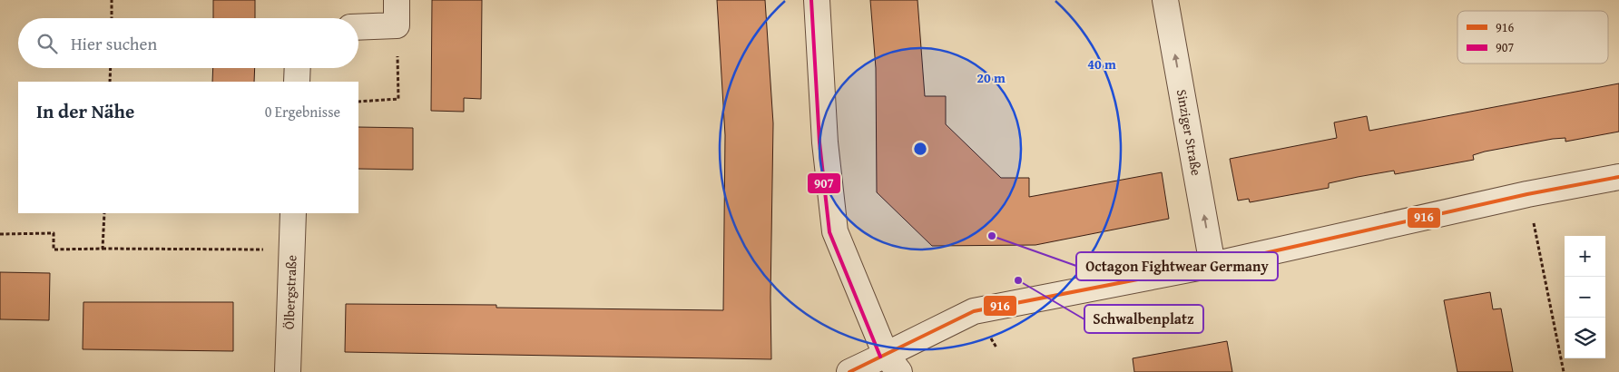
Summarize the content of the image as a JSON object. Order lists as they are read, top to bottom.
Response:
{
  "streets": {
    "street": ["Sinziger Straße", "Ölbergstraße"]
  },
  "one_way": ["Sinziger Straße"],
  "places": ["Octagon Fightwear Germany", "Schwalbenplatz"],
  "lines": ["transit line 907", "transit line 916"],
  "legend": ["916", "907"],
  "page": {
    "search": "Hier suchen",
    "heading": ["In der Nähe", "0 Ergebnisse"],
    "map_buttons": ["+", "−"]
  },
  "rings": ["40 m", "20 m"]
}
